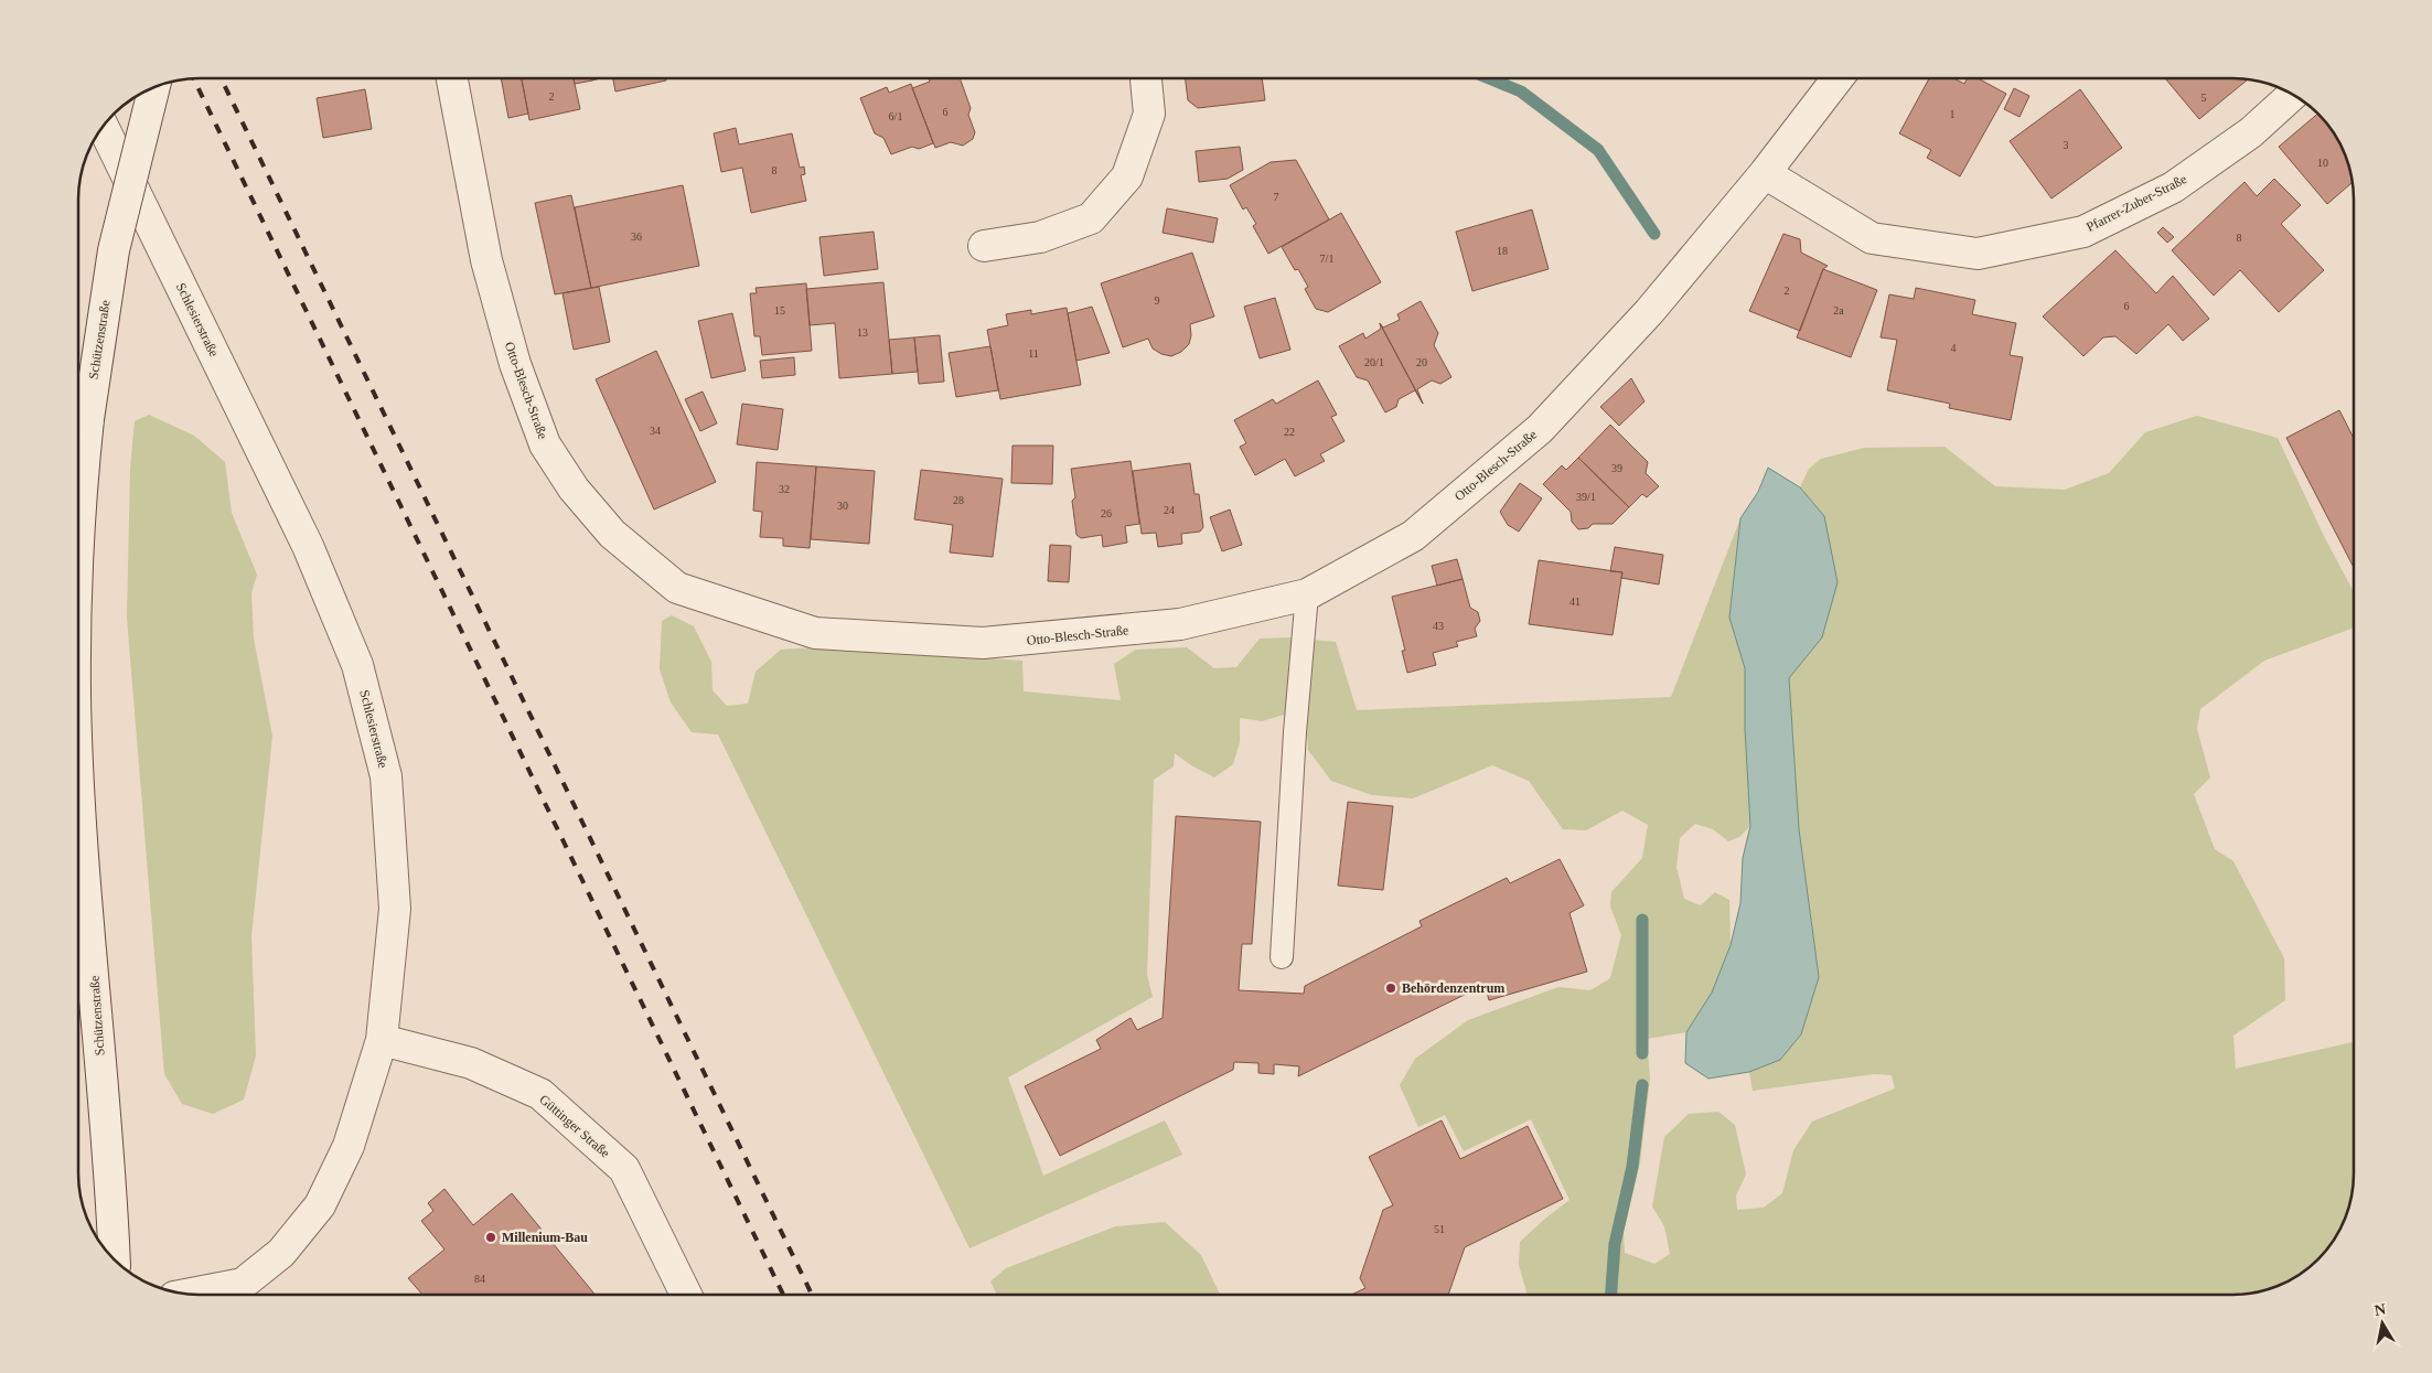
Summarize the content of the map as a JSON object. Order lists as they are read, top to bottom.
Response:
{
  "streets": {
    "street": [
      "Pfarrer-Zuber-Straße",
      "Schlesierstraße",
      "Schützenstraße",
      "Otto-Blesch-Straße",
      "Güttinger Straße"
    ]
  },
  "crossings": [
    ["Pfarrer-Zuber-Straße", "Otto-Blesch-Straße"],
    ["Schlesierstraße", "Güttinger Straße"]
  ],
  "places": ["Behördenzentrum", "Millenium-Bau"],
  "house_numbers": [
    "2",
    "5",
    "6",
    "1",
    "6/1",
    "3",
    "10",
    "8",
    "7",
    "36",
    "8",
    "18",
    "7/1",
    "2",
    "9",
    "6",
    "15",
    "2a",
    "13",
    "4",
    "11",
    "20/1",
    "20",
    "34",
    "22",
    "39",
    "32",
    "39/1",
    "28",
    "30",
    "24",
    "26",
    "41",
    "43",
    "51",
    "84"
  ],
  "north": "top"
}
